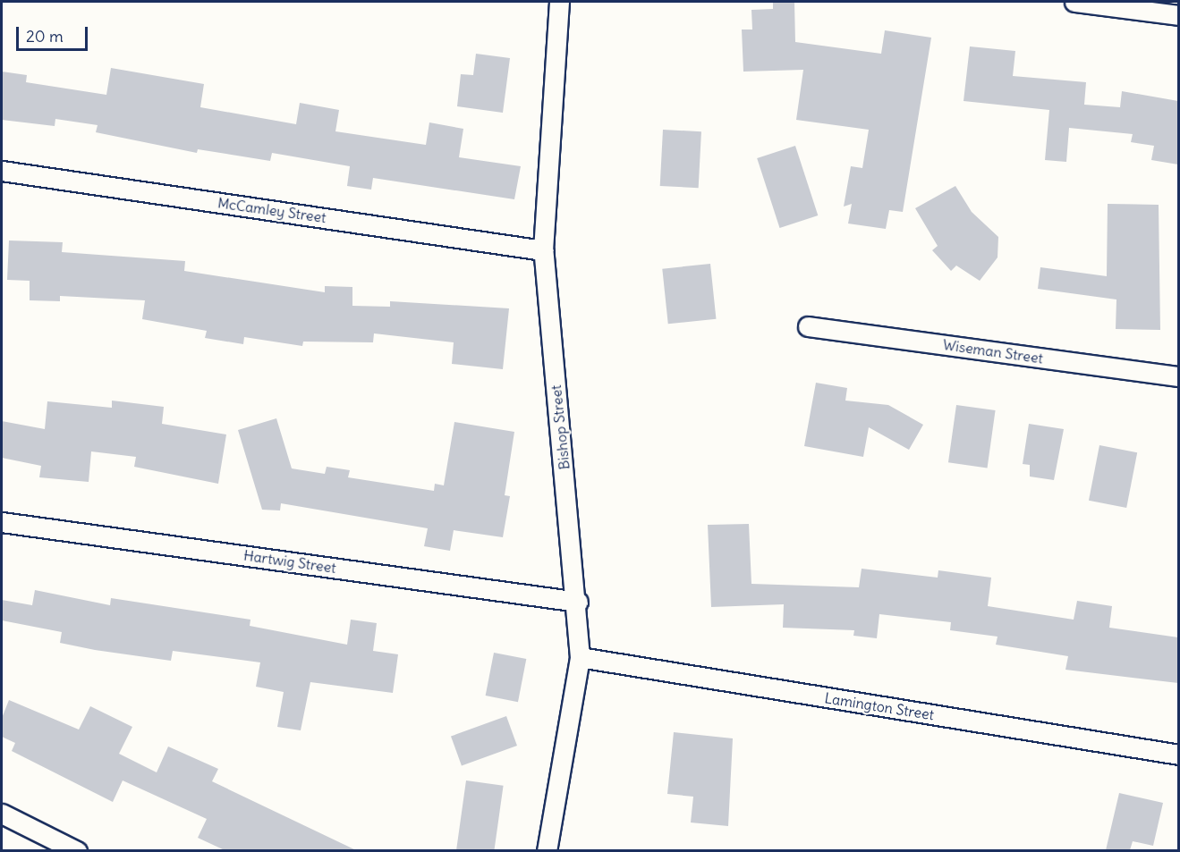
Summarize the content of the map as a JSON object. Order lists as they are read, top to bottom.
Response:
{
  "streets": {
    "street": [
      "McCamley Street",
      "Wiseman Street",
      "Bishop Street",
      "Hartwig Street",
      "Lamington Street"
    ]
  },
  "crossings": [
    ["McCamley Street", "Bishop Street"],
    ["Bishop Street", "Hartwig Street"],
    ["Bishop Street", "Lamington Street"]
  ],
  "scale_bar": "20 m"
}
